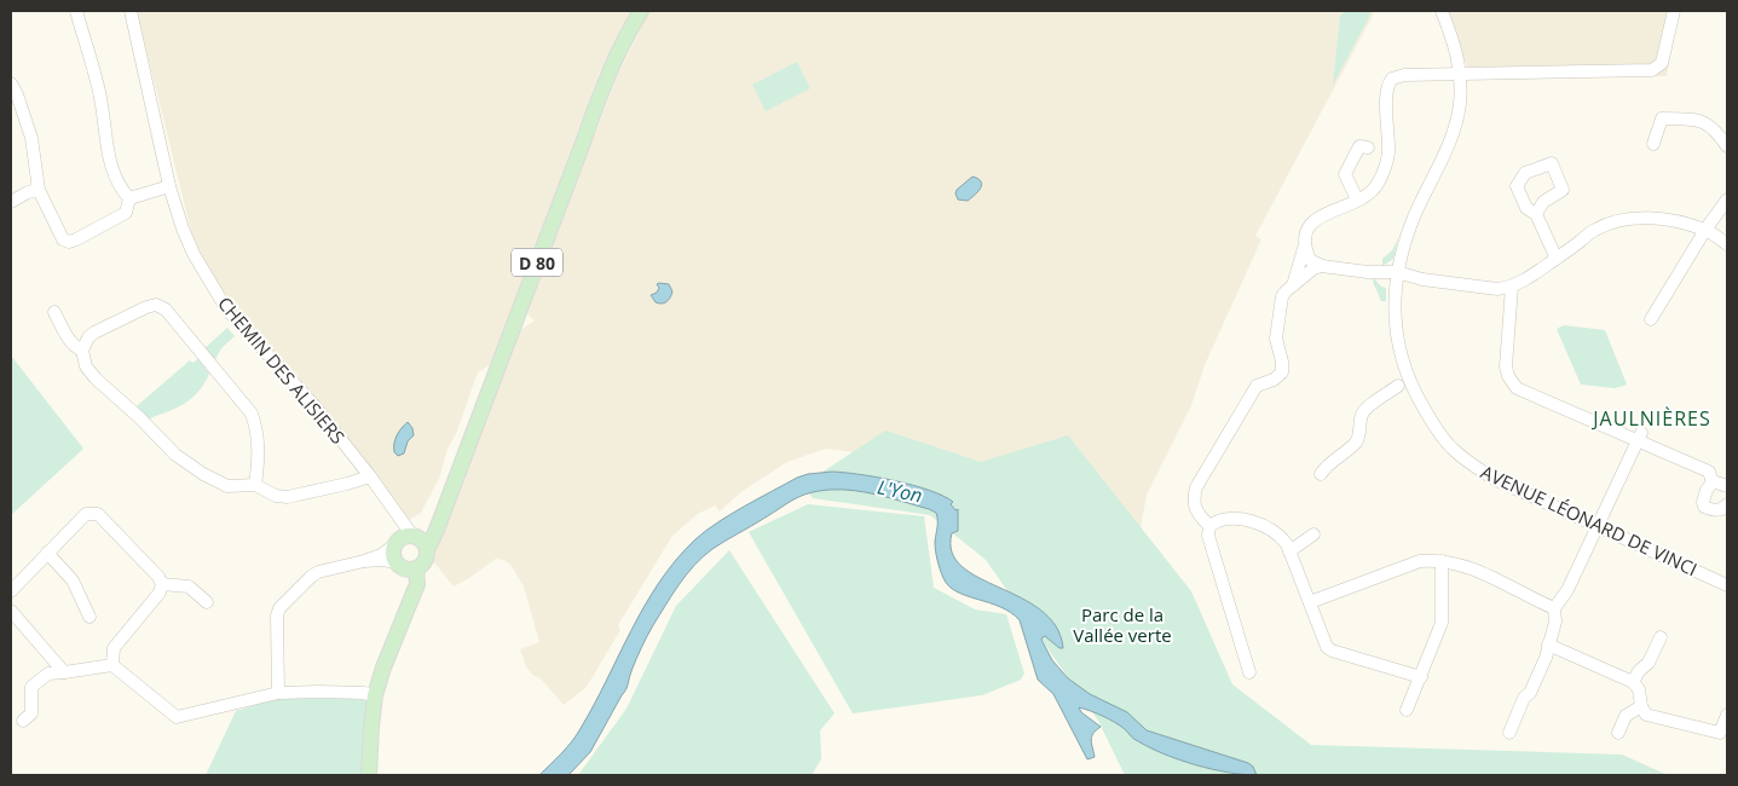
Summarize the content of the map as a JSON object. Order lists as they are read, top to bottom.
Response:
{
  "streets": {
    "main road": ["D 80"],
    "street": ["CHEMIN DES ALISIERS", "AVENUE LÉONARD DE VINCI"]
  },
  "crossings": [
    ["D 80", "CHEMIN DES ALISIERS"]
  ],
  "districts": ["JAULNIÈRES"],
  "water": ["L'Yon"],
  "parks": ["Parc de la Vallée verte"]
}
